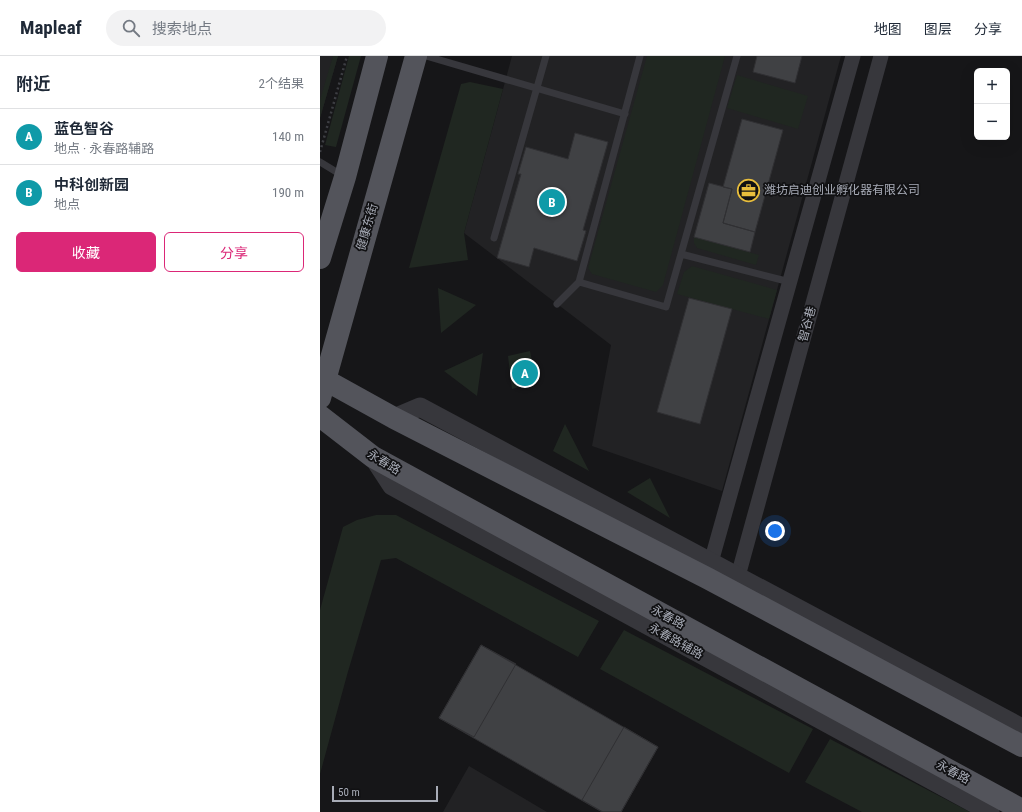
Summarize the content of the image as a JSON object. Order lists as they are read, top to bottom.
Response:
{
  "streets": {
    "main road": ["健康东街", "永春路"],
    "street": ["智谷巷", "永春路辅路"]
  },
  "crossings": [
    ["永春路", "永春路辅路"]
  ],
  "places": {
    "office": ["潍坊启迪创业孵化器有限公司"]
  },
  "scale_bar": "50 m",
  "page": {
    "header": "Mapleaf",
    "search": "搜索地点",
    "nav": ["地图", "图层", "分享"],
    "heading": ["附近", "2个结果"],
    "map_buttons": ["+", "−"],
    "list": [
      {
        "mark": "A",
        "name": "蓝色智谷",
        "note": "地点 · 永春路辅路",
        "value": "140 m"
      },
      {
        "mark": "B",
        "name": "中科创新园",
        "note": "地点",
        "value": "190 m"
      }
    ],
    "pins": ["B", "A"],
    "buttons": ["收藏", "分享"],
    "scale": "50 m"
  }
}
